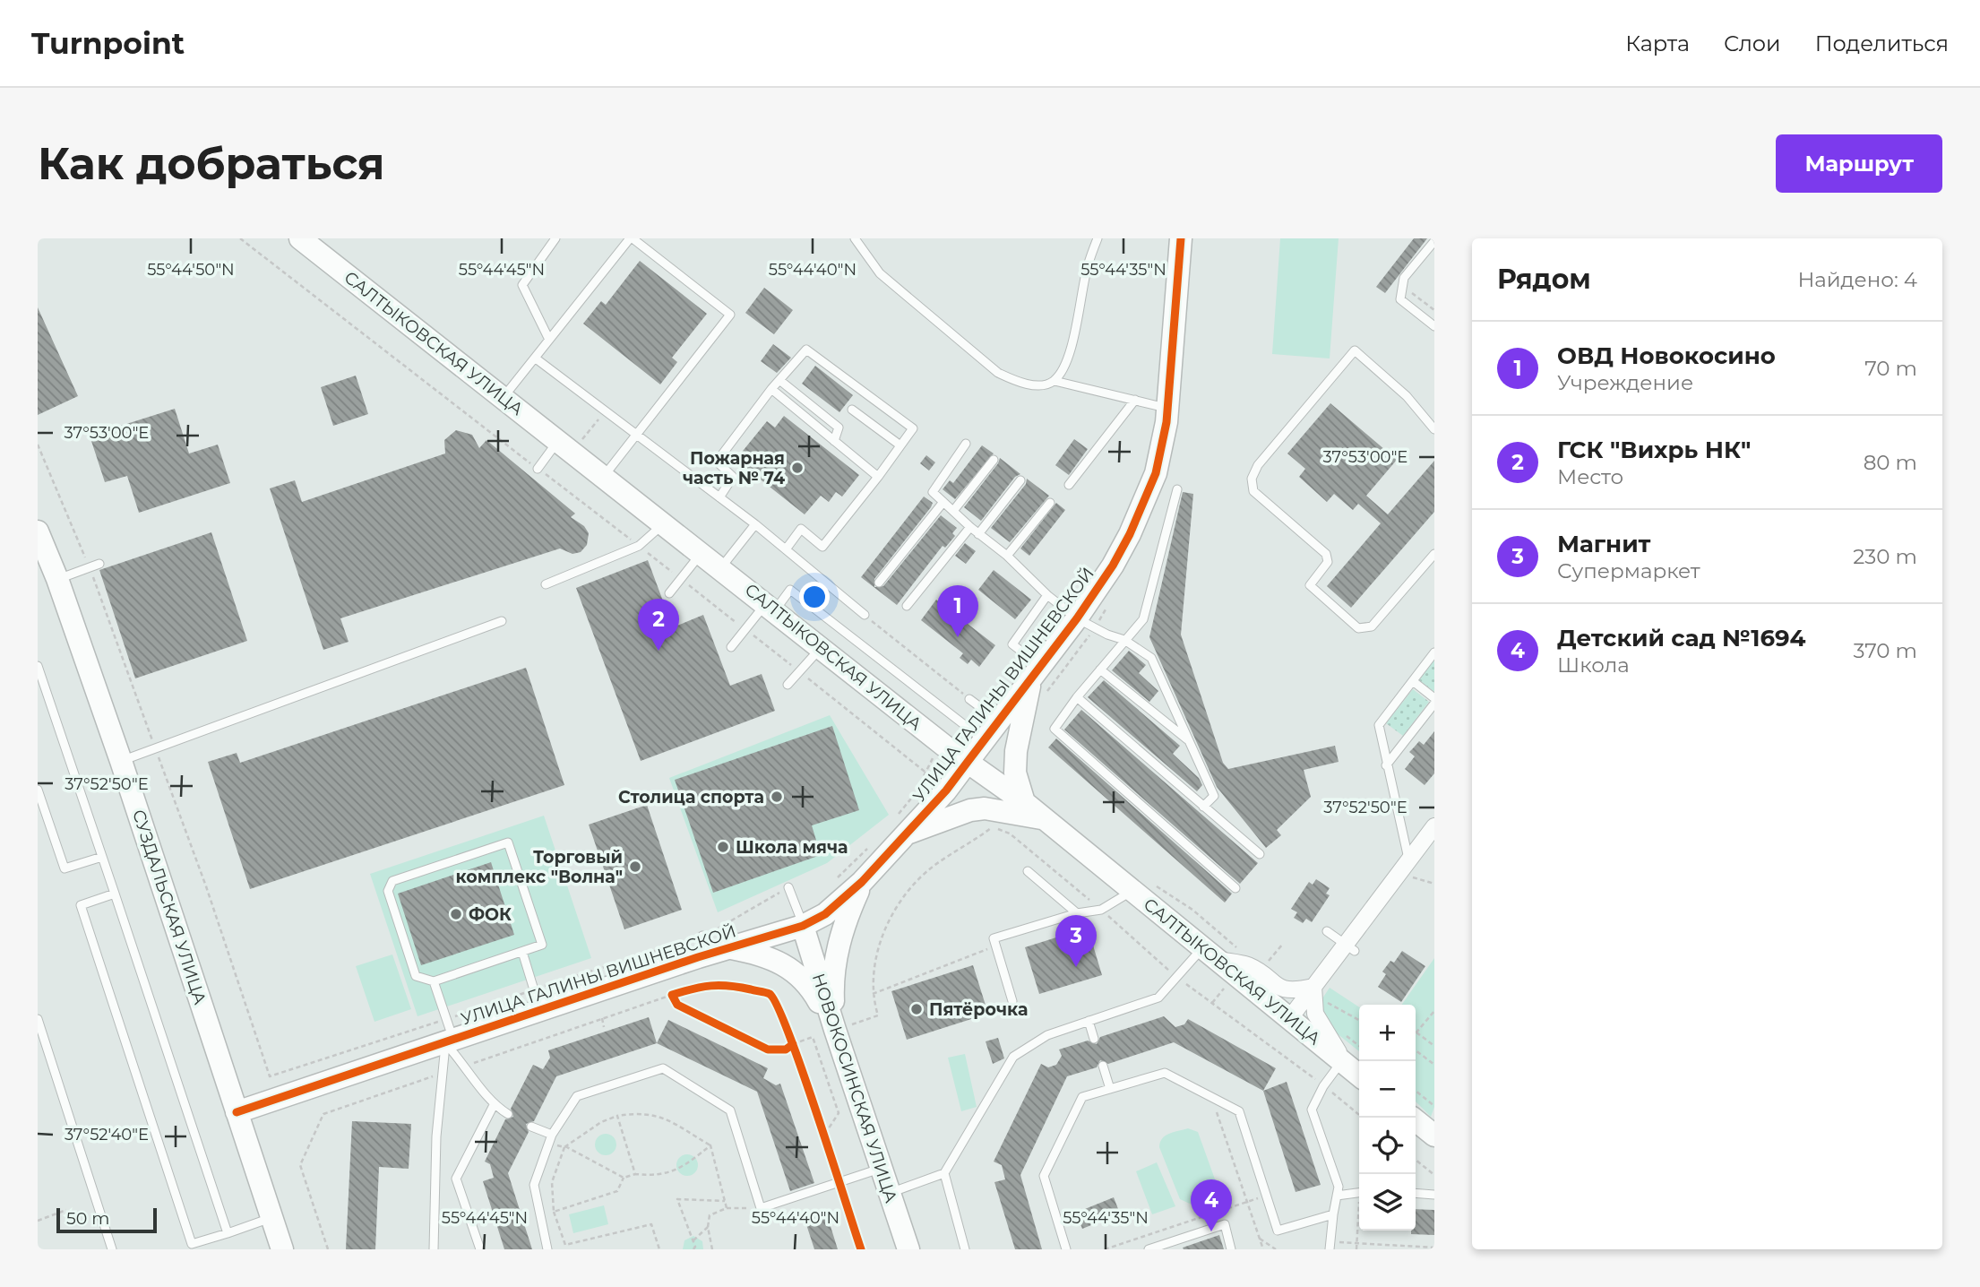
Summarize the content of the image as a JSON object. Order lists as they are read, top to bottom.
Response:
{
  "streets": {
    "street": [
      "САЛТЫКОВСКАЯ УЛИЦА",
      "УЛИЦА ГАЛИНЫ ВИШНЕВСКОЙ",
      "СУЗДАЛЬСКАЯ УЛИЦА",
      "НОВОКОСИНСКАЯ УЛИЦА"
    ]
  },
  "crossings": [
    ["САЛТЫКОВСКАЯ УЛИЦА", "УЛИЦА ГАЛИНЫ ВИШНЕВСКОЙ"],
    ["УЛИЦА ГАЛИНЫ ВИШНЕВСКОЙ", "СУЗДАЛЬСКАЯ УЛИЦА"],
    ["УЛИЦА ГАЛИНЫ ВИШНЕВСКОЙ", "НОВОКОСИНСКАЯ УЛИЦА"]
  ],
  "places": [
    "Пожарная часть № 74",
    "Столица спорта",
    "Школа мяча",
    "Торговый комплекс \"Волна\"",
    "ФОК",
    "Пятёрочка"
  ],
  "scale_bar": "50 m",
  "page": {
    "header": "Turnpoint",
    "nav": ["Карта", "Слои", "Поделиться"],
    "buttons": "Маршрут",
    "title": "Как добраться",
    "heading": ["Рядом", "Найдено: 4"],
    "list": [
      {
        "mark": "1",
        "name": "ОВД Новокосино",
        "note": "Учреждение",
        "value": "70 m"
      },
      {
        "mark": "2",
        "name": "ГСК \"Вихрь НК\"",
        "note": "Место",
        "value": "80 m"
      },
      {
        "mark": "3",
        "name": "Магнит",
        "note": "Супермаркет",
        "value": "230 m"
      },
      {
        "mark": "4",
        "name": "Детский сад №1694",
        "note": "Школа",
        "value": "370 m"
      }
    ],
    "pins": [
      "1",
      "2",
      "3",
      "4"
    ],
    "map_buttons": ["+", "−"],
    "scale": "50 m"
  },
  "coordinates": [
    "55°44'50\"N",
    "55°44'45\"N",
    "55°44'40\"N",
    "55°44'35\"N",
    "37°53'00\"E",
    "37°52'50\"E",
    "37°52'40\"E"
  ]
}
